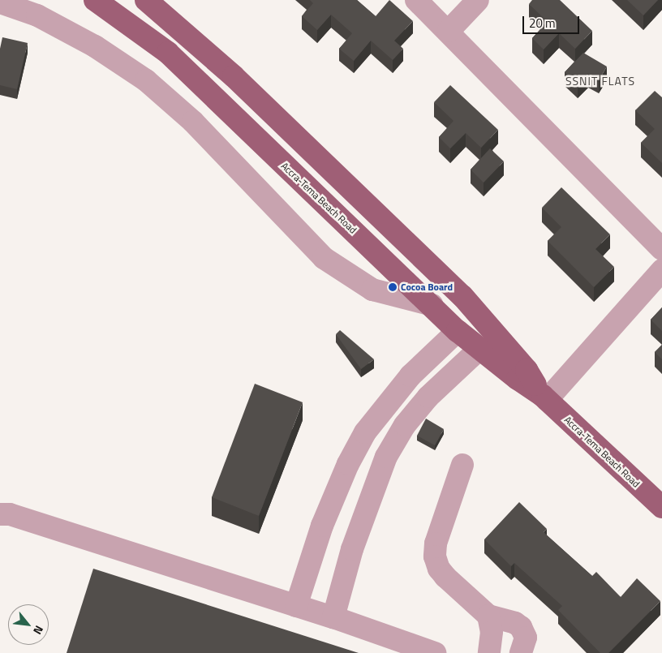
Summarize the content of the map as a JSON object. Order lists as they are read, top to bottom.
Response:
{
  "streets": {
    "main road": ["Accra-Tema Beach Road"]
  },
  "districts": ["SSNIT FLATS"],
  "places": ["Cocoa Board"],
  "scale_bar": "20 m",
  "north": "bottom right"
}
